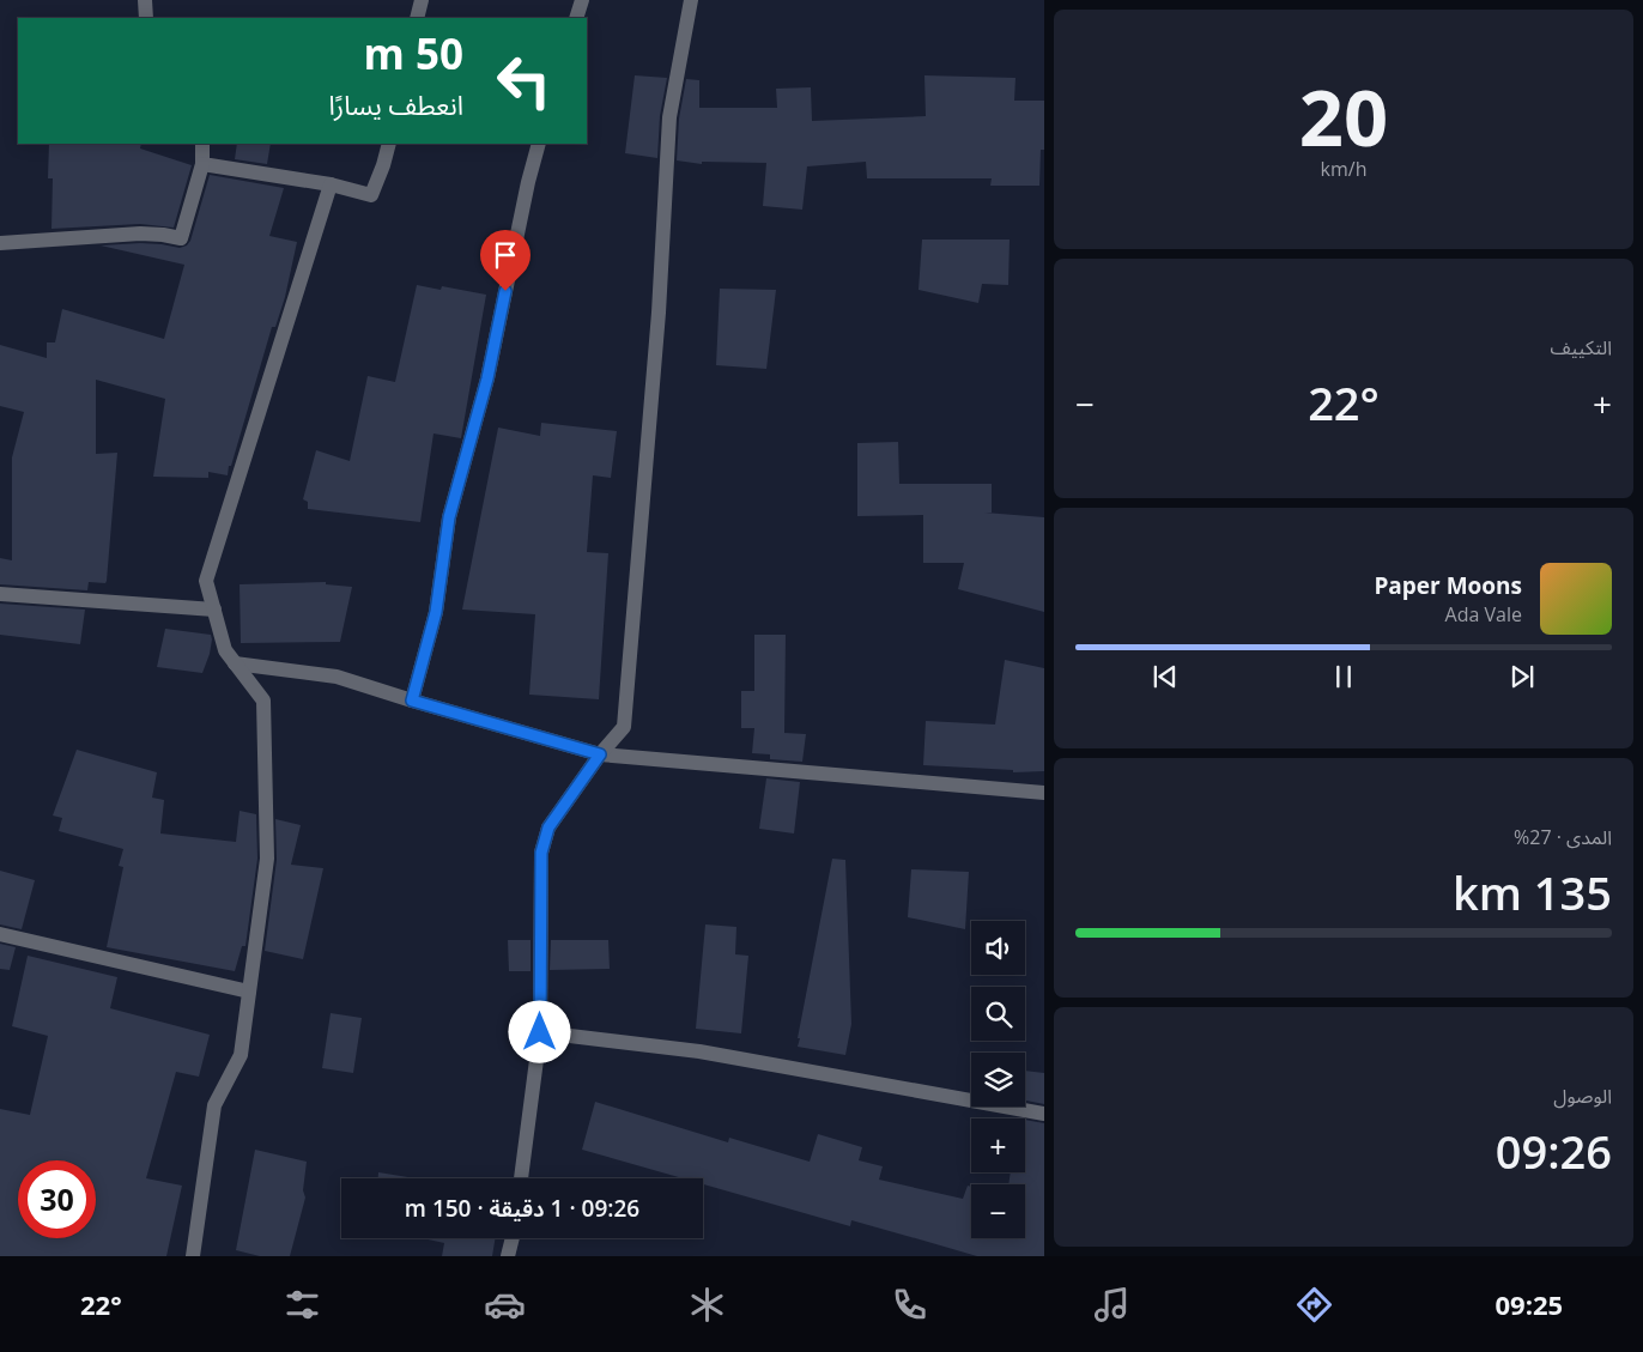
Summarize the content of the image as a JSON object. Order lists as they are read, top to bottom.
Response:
{
  "page": {
    "tile": [
      ["20", "km/h"],
      "التكييف",
      ["المدى · 27%", "135 km"],
      ["الوصول", "09:26"]
    ],
    "turn": ["50 m", "انعطف يسارًا"],
    "heat": ["−", "22°", "+"],
    "song": ["Paper Moons", "Ada Vale"],
    "map_buttons": ["+", "−"],
    "limit": "30",
    "trip": "09:26 · 1 دقيقة · 150 m",
    "tabs": ["09:25", "22°"]
  }
}
